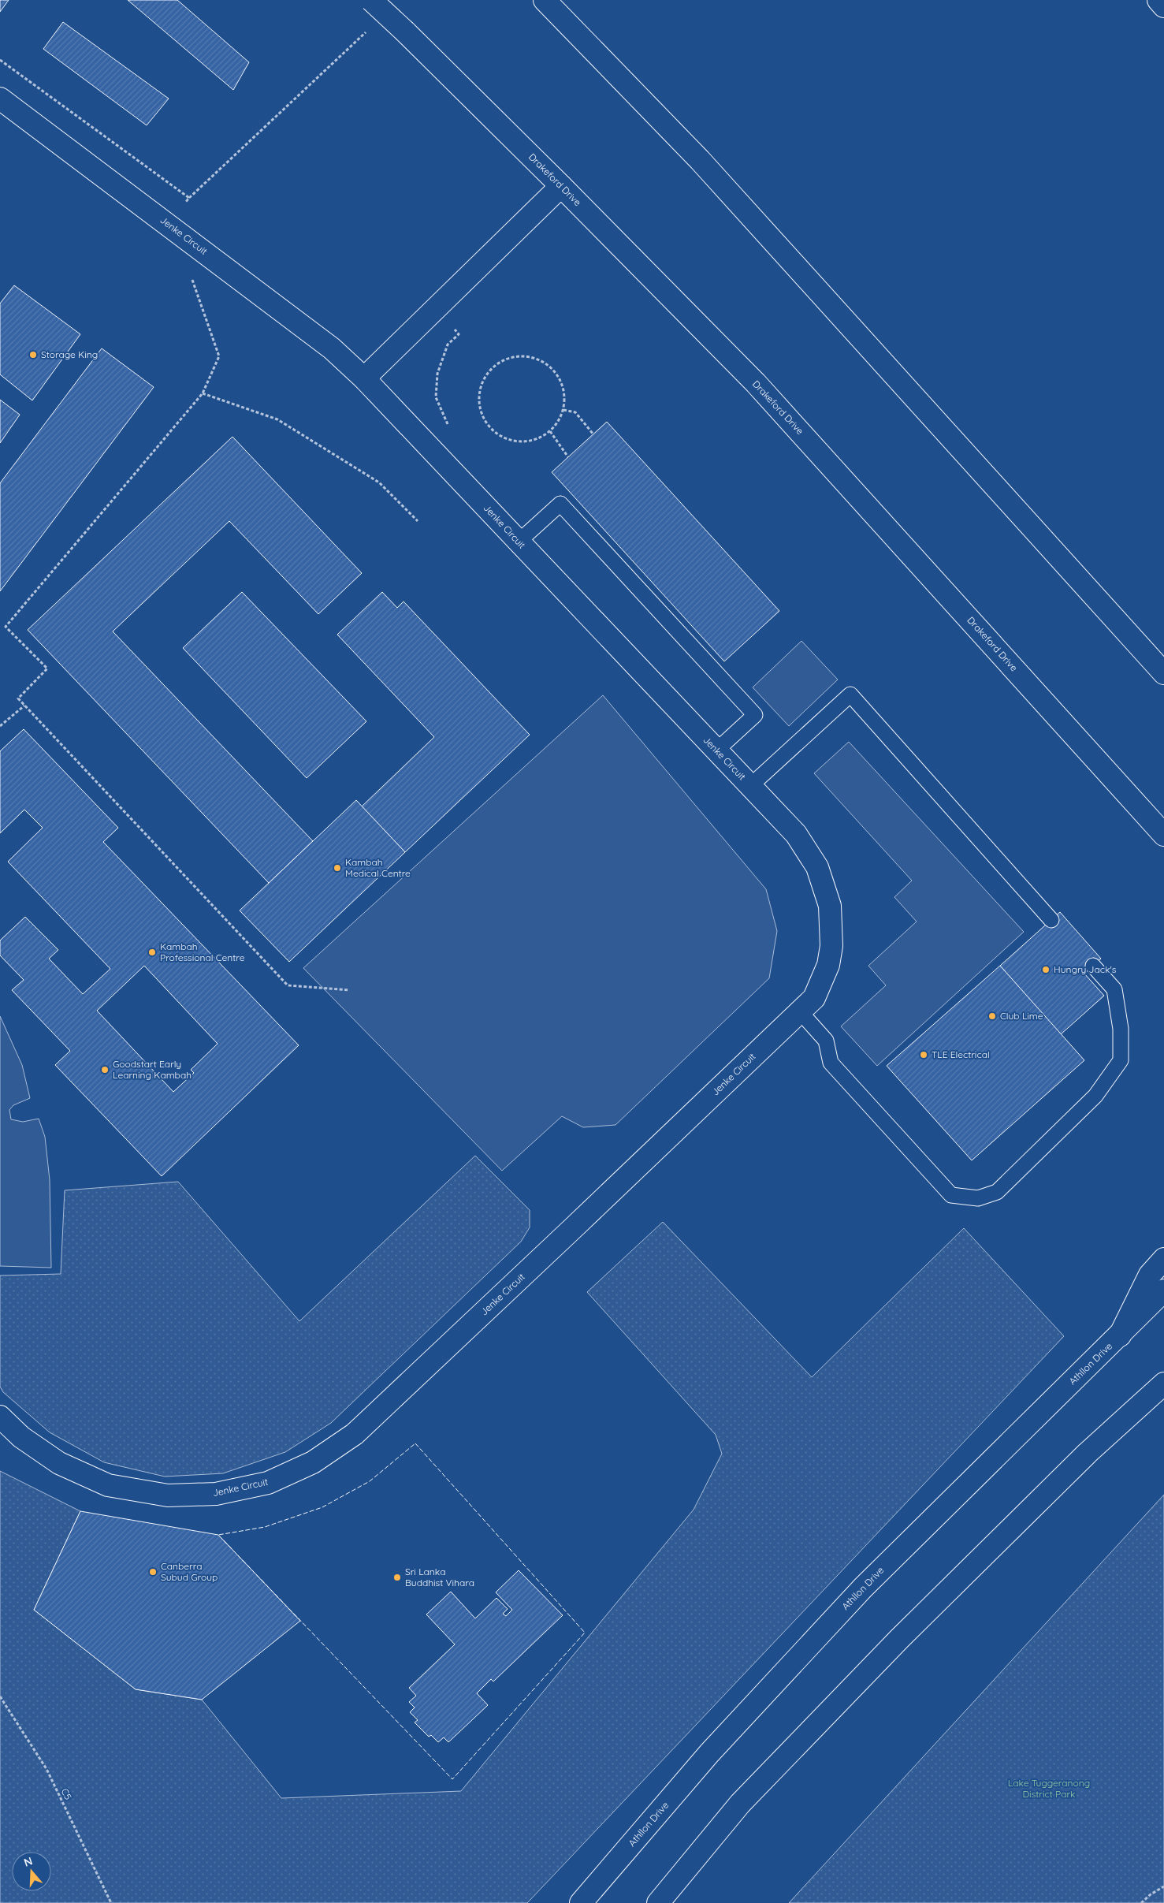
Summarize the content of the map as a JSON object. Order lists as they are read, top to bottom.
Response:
{
  "streets": {
    "main road": ["Drakeford Drive", "Jenke Circuit", "Athllon Drive"],
    "path": ["C5"]
  },
  "parks": ["Lake Tuggeranong District Park"],
  "places": [
    "Storage King",
    "Kambah Medical Centre",
    "Kambah Professional Centre",
    "Hungry Jack's",
    "Club Lime",
    "TLE Electrical",
    "Goodstart Early Learning Kambah",
    "Canberra Subud Group",
    "Sri Lanka Buddhist Vihara"
  ],
  "north": "top"
}
